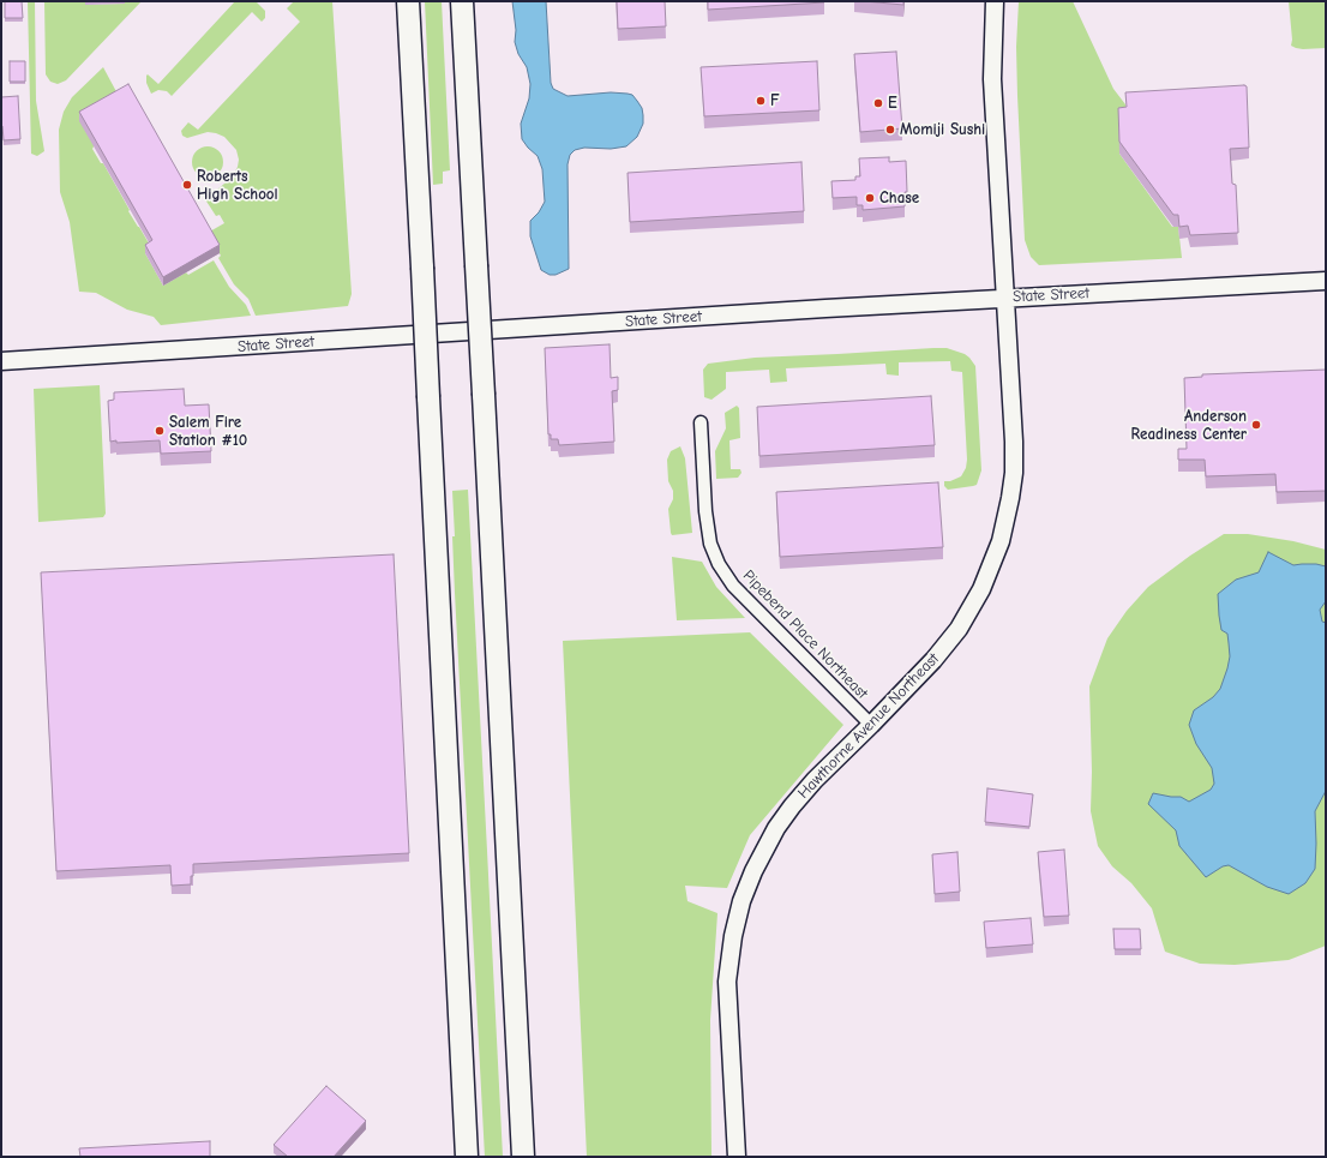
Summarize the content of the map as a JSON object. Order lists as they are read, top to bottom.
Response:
{
  "streets": {
    "main road": ["State Street", "Hawthorne Avenue Northeast"],
    "street": ["Pipebend Place Northeast"]
  },
  "crossings": [
    ["State Street", "Hawthorne Avenue Northeast"],
    ["Pipebend Place Northeast", "Hawthorne Avenue Northeast"]
  ],
  "places": [
    "F",
    "E",
    "Momiji Sushi",
    "Roberts High School",
    "Chase",
    "Anderson Readiness Center",
    "Salem Fire Station #10"
  ]
}
